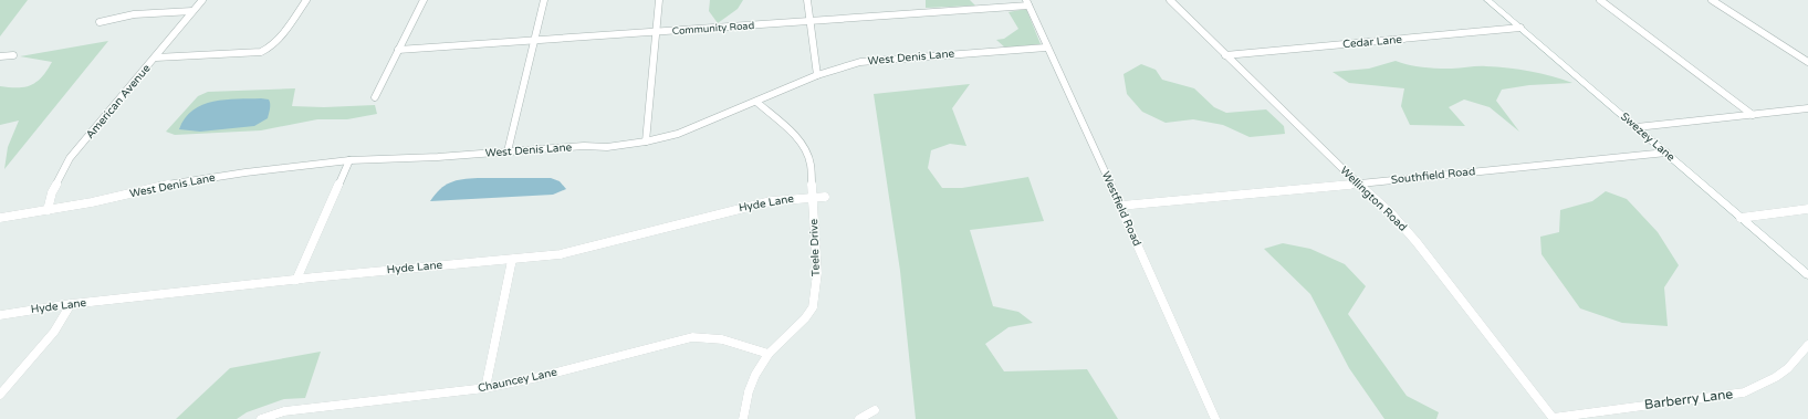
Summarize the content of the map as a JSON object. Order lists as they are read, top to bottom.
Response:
{
  "streets": {
    "street": [
      "Community Road",
      "Cedar Lane",
      "West Denis Lane",
      "American Avenue",
      "Swezey Lane",
      "Southfield Road",
      "Wellington Road",
      "Hyde Lane",
      "Westfield Road",
      "Teele Drive",
      "Chauncey Lane",
      "Barberry Lane"
    ]
  },
  "crossings": [
    ["Community Road", "Westfield Road"],
    ["Cedar Lane", "Swezey Lane"],
    ["Cedar Lane", "Wellington Road"],
    ["West Denis Lane", "American Avenue"],
    ["West Denis Lane", "Westfield Road"],
    ["West Denis Lane", "Teele Drive"],
    ["Swezey Lane", "Southfield Road"],
    ["Southfield Road", "Wellington Road"],
    ["Southfield Road", "Westfield Road"],
    ["Wellington Road", "Barberry Lane"],
    ["Hyde Lane", "Teele Drive"],
    ["Teele Drive", "Chauncey Lane"]
  ]
}
